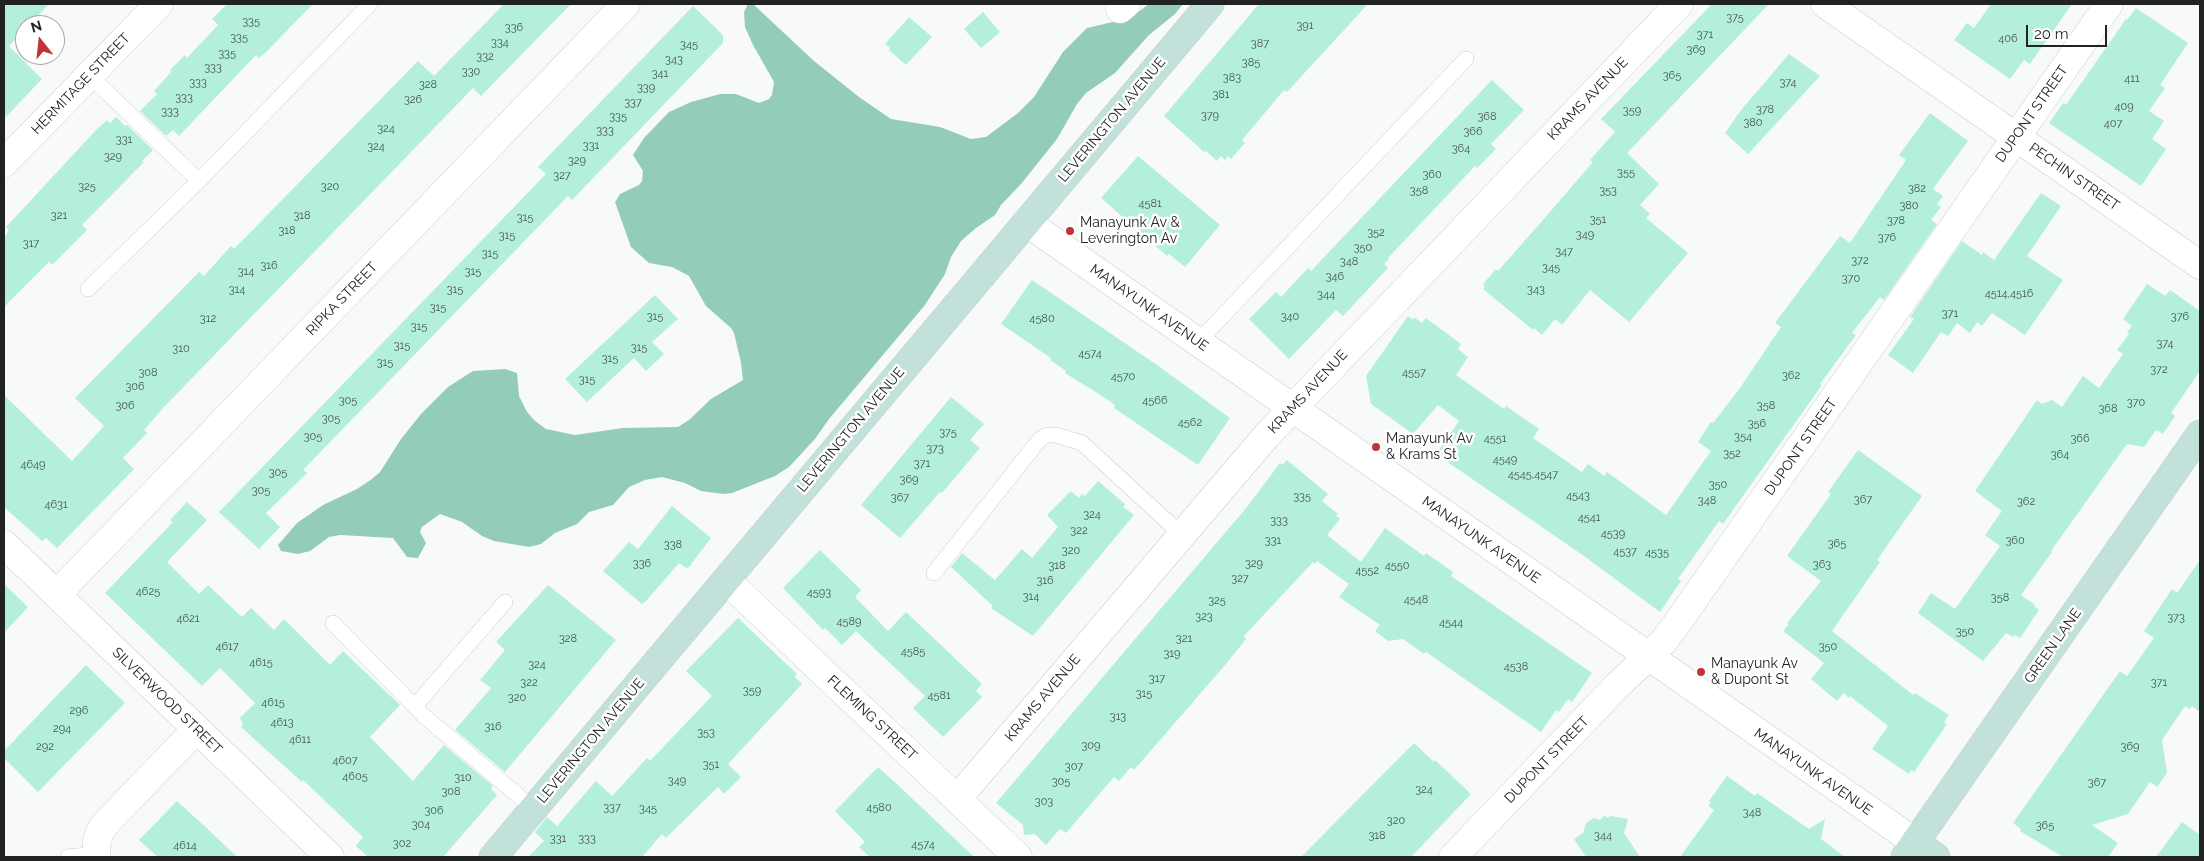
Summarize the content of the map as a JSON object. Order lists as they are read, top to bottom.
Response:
{
  "streets": {
    "street": [
      "HERMITAGE STREET",
      "KRAMS AVENUE",
      "DUPONT STREET",
      "LEVERINGTON AVENUE",
      "PECHIN STREET",
      "RIPKA STREET",
      "MANAYUNK AVENUE",
      "GREEN LANE",
      "SILVERWOOD STREET",
      "FLEMING STREET"
    ]
  },
  "crossings": [
    ["KRAMS AVENUE", "MANAYUNK AVENUE"],
    ["KRAMS AVENUE", "FLEMING STREET"],
    ["DUPONT STREET", "PECHIN STREET"],
    ["DUPONT STREET", "MANAYUNK AVENUE"],
    ["LEVERINGTON AVENUE", "MANAYUNK AVENUE"],
    ["LEVERINGTON AVENUE", "FLEMING STREET"],
    ["RIPKA STREET", "SILVERWOOD STREET"],
    ["MANAYUNK AVENUE", "GREEN LANE"]
  ],
  "places": ["Manayunk Av & Leverington Av", "Manayunk Av & Krams St", "Manayunk Av & Dupont St"],
  "house_numbers": [
    "375",
    "335",
    "391",
    "336",
    "371",
    "335",
    "406",
    "334",
    "387",
    "345",
    "369",
    "335",
    "332",
    "343",
    "385",
    "333",
    "330",
    "341",
    "365",
    "383",
    "411",
    "333",
    "374",
    "328",
    "339",
    "381",
    "333",
    "326",
    "337",
    "409",
    "378",
    "359",
    "333",
    "379",
    "335",
    "368",
    "380",
    "407",
    "324",
    "333",
    "366",
    "331",
    "331",
    "324",
    "364",
    "329",
    "329",
    "355",
    "360",
    "327",
    "325",
    "320",
    "382",
    "358",
    "353",
    "4581",
    "380",
    "321",
    "318",
    "315",
    "351",
    "378",
    "318",
    "352",
    "349",
    "315",
    "376",
    "317",
    "350",
    "347",
    "315",
    "372",
    "348",
    "316",
    "345",
    "314",
    "315",
    "346",
    "370",
    "314",
    "315",
    "343",
    "4514,4516",
    "344",
    "315",
    "371",
    "315",
    "340",
    "376",
    "312",
    "4580",
    "315",
    "374",
    "315",
    "315",
    "310",
    "4574",
    "315",
    "315",
    "372",
    "308",
    "4557",
    "362",
    "4570",
    "315",
    "306",
    "305",
    "4566",
    "370",
    "306",
    "358",
    "368",
    "305",
    "4562",
    "356",
    "375",
    "305",
    "354",
    "4551",
    "366",
    "373",
    "352",
    "364",
    "4549",
    "371",
    "4649",
    "305",
    "4545,4547",
    "369",
    "350",
    "305",
    "4543",
    "335",
    "367",
    "367",
    "348",
    "362",
    "4631",
    "324",
    "4541",
    "333",
    "322",
    "4539",
    "331",
    "360",
    "365",
    "338",
    "320",
    "4537",
    "4535",
    "336",
    "329",
    "363",
    "318",
    "4550",
    "4552",
    "327",
    "316",
    "4625",
    "4593",
    "314",
    "358",
    "4548",
    "325",
    "323",
    "373",
    "4621",
    "4589",
    "4544",
    "350",
    "328",
    "321",
    "4617",
    "350",
    "4585",
    "319",
    "4615",
    "324",
    "4538",
    "317",
    "322",
    "371",
    "359",
    "315",
    "4581",
    "320",
    "4615",
    "296",
    "313",
    "4613",
    "316",
    "294",
    "353",
    "4611",
    "309",
    "292",
    "369",
    "4607",
    "351",
    "307",
    "4605",
    "310",
    "349",
    "305",
    "367",
    "324",
    "308",
    "303",
    "337",
    "4580",
    "345",
    "306",
    "348",
    "320",
    "304",
    "365",
    "318",
    "344",
    "331",
    "333",
    "302",
    "4574",
    "4614"
  ],
  "scale_bar": "20 m",
  "north": "top"
}
